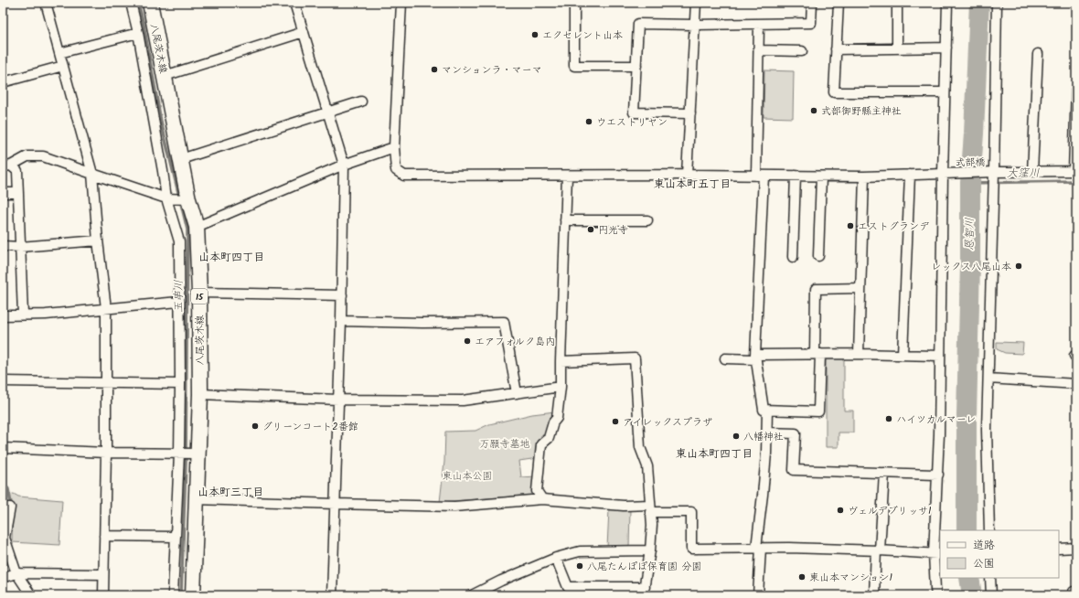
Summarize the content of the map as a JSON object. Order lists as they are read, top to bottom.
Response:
{
  "streets": {
    "main road": ["八尾茨木線", "15"],
    "street": ["式部橋"]
  },
  "districts": [
    "東山本町五丁目",
    "山本町四丁目",
    "東山本町四丁目",
    "山本町三丁目"
  ],
  "water": ["大窪川", "恩智川", "玉串川"],
  "parks": ["万願寺墓地", "東山本公園"],
  "places": [
    "エクセレント山本",
    "マンションラ・マーマ",
    "式部御野縣主神社",
    "ウエストリヤン",
    "エストグランデ",
    "円光寺",
    "レックス八尾山本",
    "エアフォルク島内",
    "ハイツカルマーレ",
    "アイレックスプラザ",
    "グリーンコート2番館",
    "八幡神社",
    "ヴェルデブリッサ1",
    "八尾たんぽぽ保育園 分園",
    "東山本マンション1"
  ],
  "legend": ["道路", "公園"]
}
